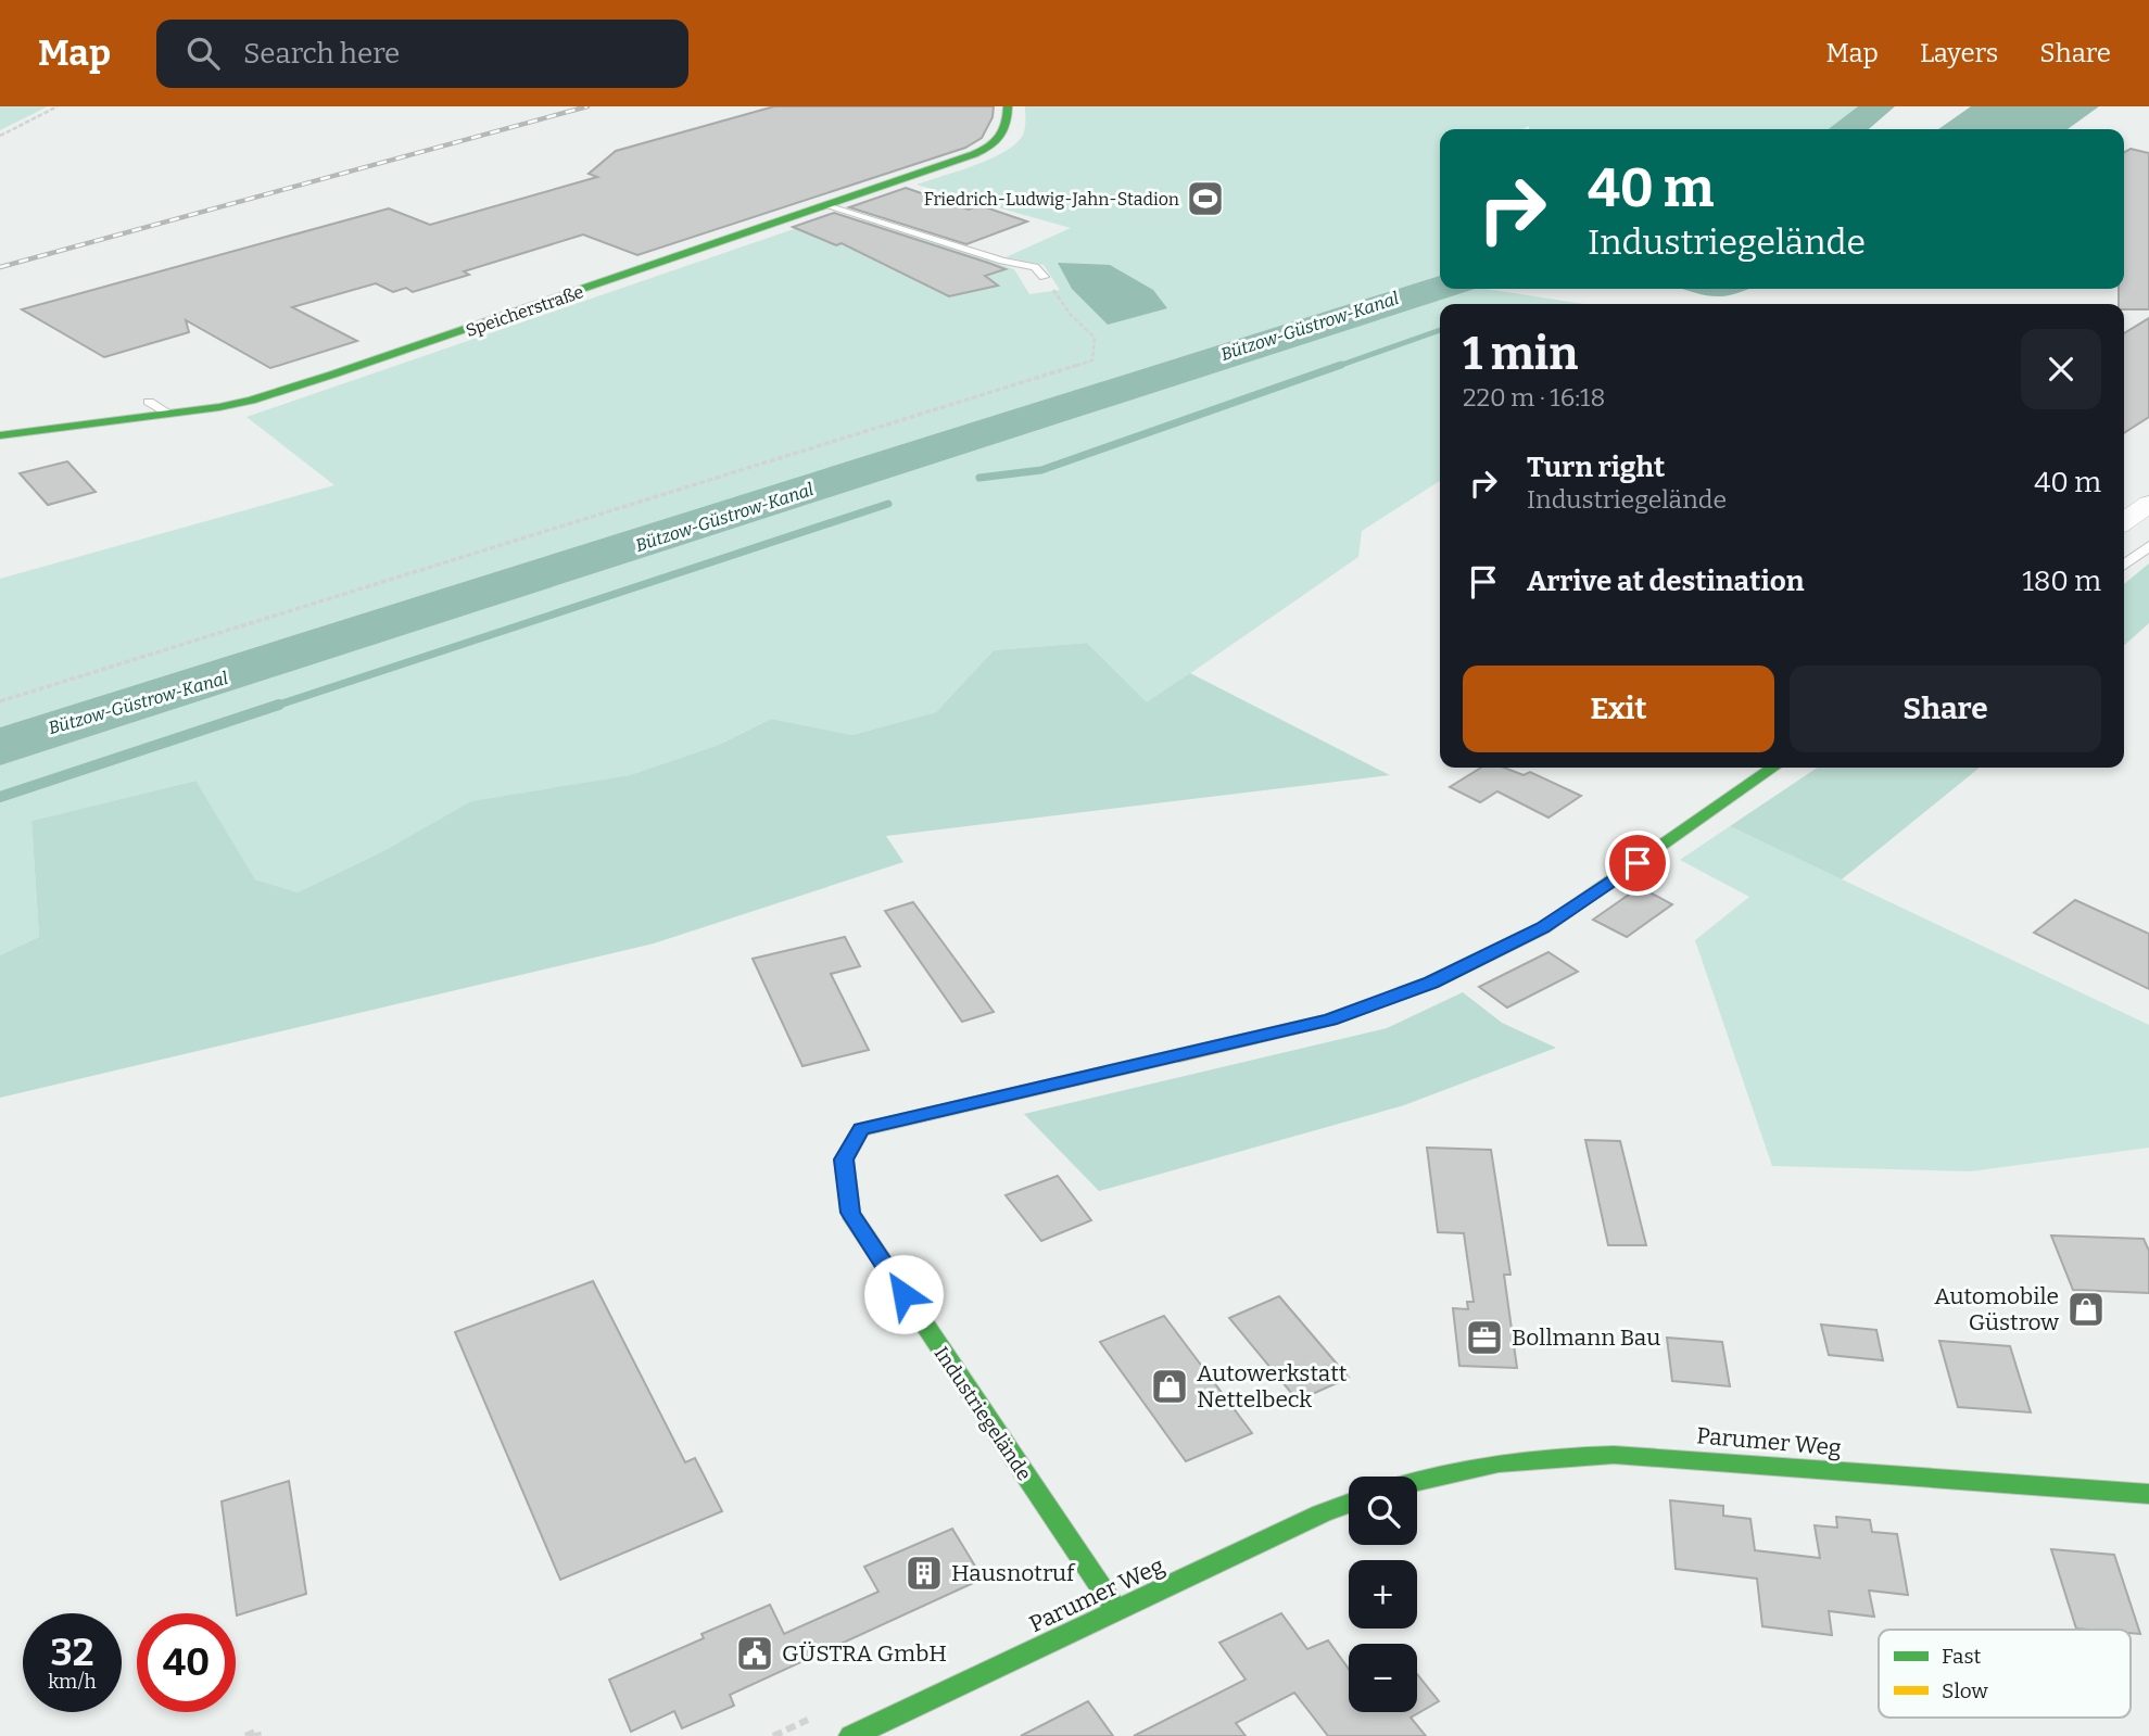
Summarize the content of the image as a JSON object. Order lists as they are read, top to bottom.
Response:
{
  "streets": {
    "street": ["Speicherstraße", "Industriegelände", "Parumer Weg"]
  },
  "crossings": [
    ["Industriegelände", "Parumer Weg"]
  ],
  "water": ["Bützow-Güstrow-Kanal"],
  "places": {
    "sports": ["Friedrich-Ludwig-Jahn-Stadion"],
    "shop": ["Automobile Güstrow", "Autowerkstatt Nettelbeck"],
    "office": ["Bollmann Bau"],
    "building": ["Hausnotruf"],
    "public building": ["GÜSTRA GmbH"]
  },
  "legend": ["Fast", "Slow"],
  "page": {
    "header": "Map",
    "search": "Search here",
    "nav": ["Map", "Layers", "Share"],
    "turn": ["40 m", "Industriegelände"],
    "heading": ["1 min", "220 m · 16:18"],
    "list": [
      {
        "name": "Turn right",
        "note": "Industriegelände",
        "value": "40 m"
      },
      {
        "name": "Arrive at destination",
        "value": "180 m"
      }
    ],
    "buttons": ["Exit", "Share"],
    "map_buttons": ["+", "−"],
    "speed": "32 km/h",
    "limit": "40"
  }
}
